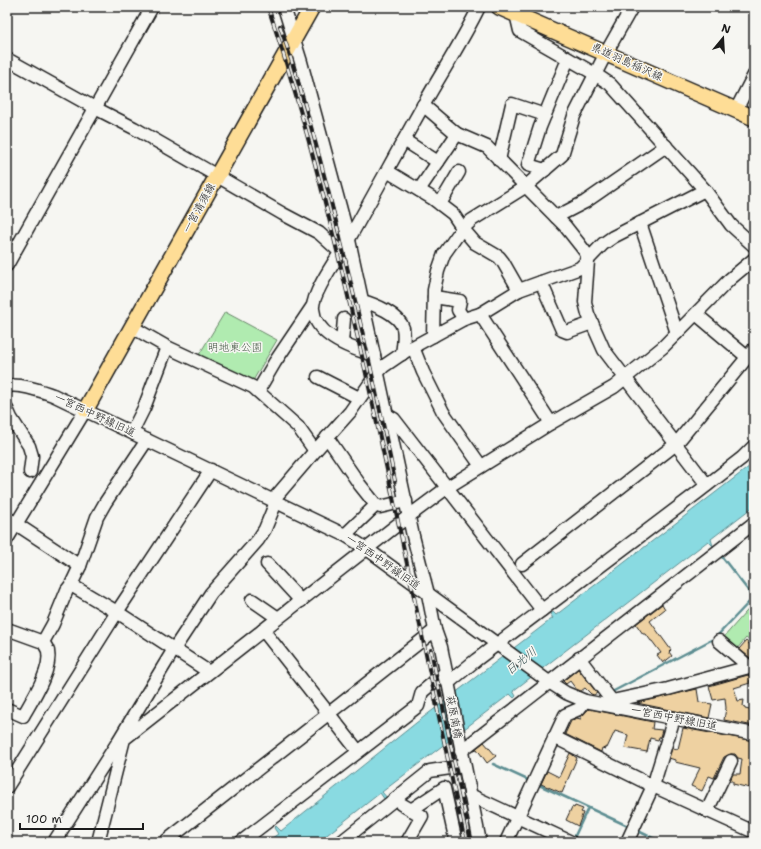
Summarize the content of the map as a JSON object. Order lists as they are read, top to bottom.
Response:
{
  "streets": {
    "main road": ["県道羽島稲沢線", "一宮清須線"],
    "street": ["一宮西中野線旧道", "萩原南橋"]
  },
  "crossings": [
    ["一宮清須線", "一宮西中野線旧道"],
    ["一宮清須線", "萩原南橋"],
    ["一宮西中野線旧道", "萩原南橋"]
  ],
  "water": ["日光川"],
  "parks": ["明地東公園"],
  "scale_bar": "100 m",
  "north": "top"
}
